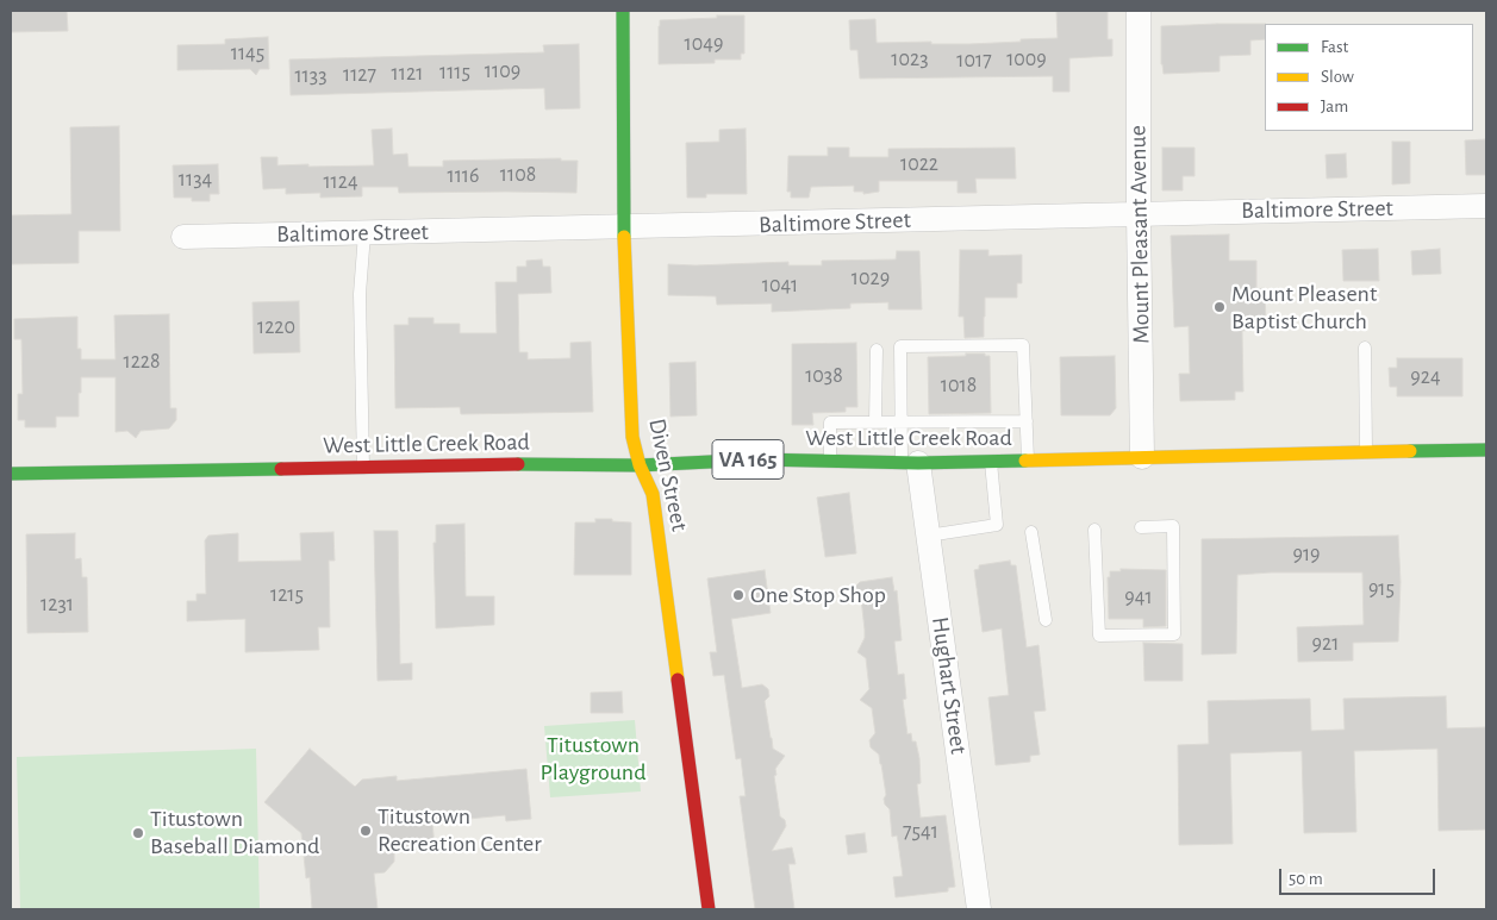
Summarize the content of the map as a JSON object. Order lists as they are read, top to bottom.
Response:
{
  "streets": {
    "main road": ["West Little Creek Road", "VA 165", "Diven Street"],
    "street": ["Baltimore Street", "Mount Pleasant Avenue", "Hughart Street"]
  },
  "crossings": [
    ["Baltimore Street", "Mount Pleasant Avenue"],
    ["Baltimore Street", "Diven Street"],
    ["Mount Pleasant Avenue", "West Little Creek Road"],
    ["West Little Creek Road", "Diven Street"],
    ["West Little Creek Road", "Hughart Street"]
  ],
  "parks": ["Titustown Playground"],
  "places": [
    "Mount Pleasent Baptist Church",
    "One Stop Shop",
    "Titustown Recreation Center",
    "Titustown Baseball Diamond"
  ],
  "house_numbers": [
    "1049",
    "1145",
    "1023",
    "1009",
    "1017",
    "1109",
    "1115",
    "1121",
    "1127",
    "1133",
    "1022",
    "1108",
    "1116",
    "1134",
    "1124",
    "1029",
    "1041",
    "1220",
    "1228",
    "1038",
    "924",
    "1018",
    "919",
    "915",
    "1215",
    "941",
    "1231",
    "921",
    "7541"
  ],
  "legend": ["Fast", "Slow", "Jam"],
  "scale_bar": "50 m"
}
